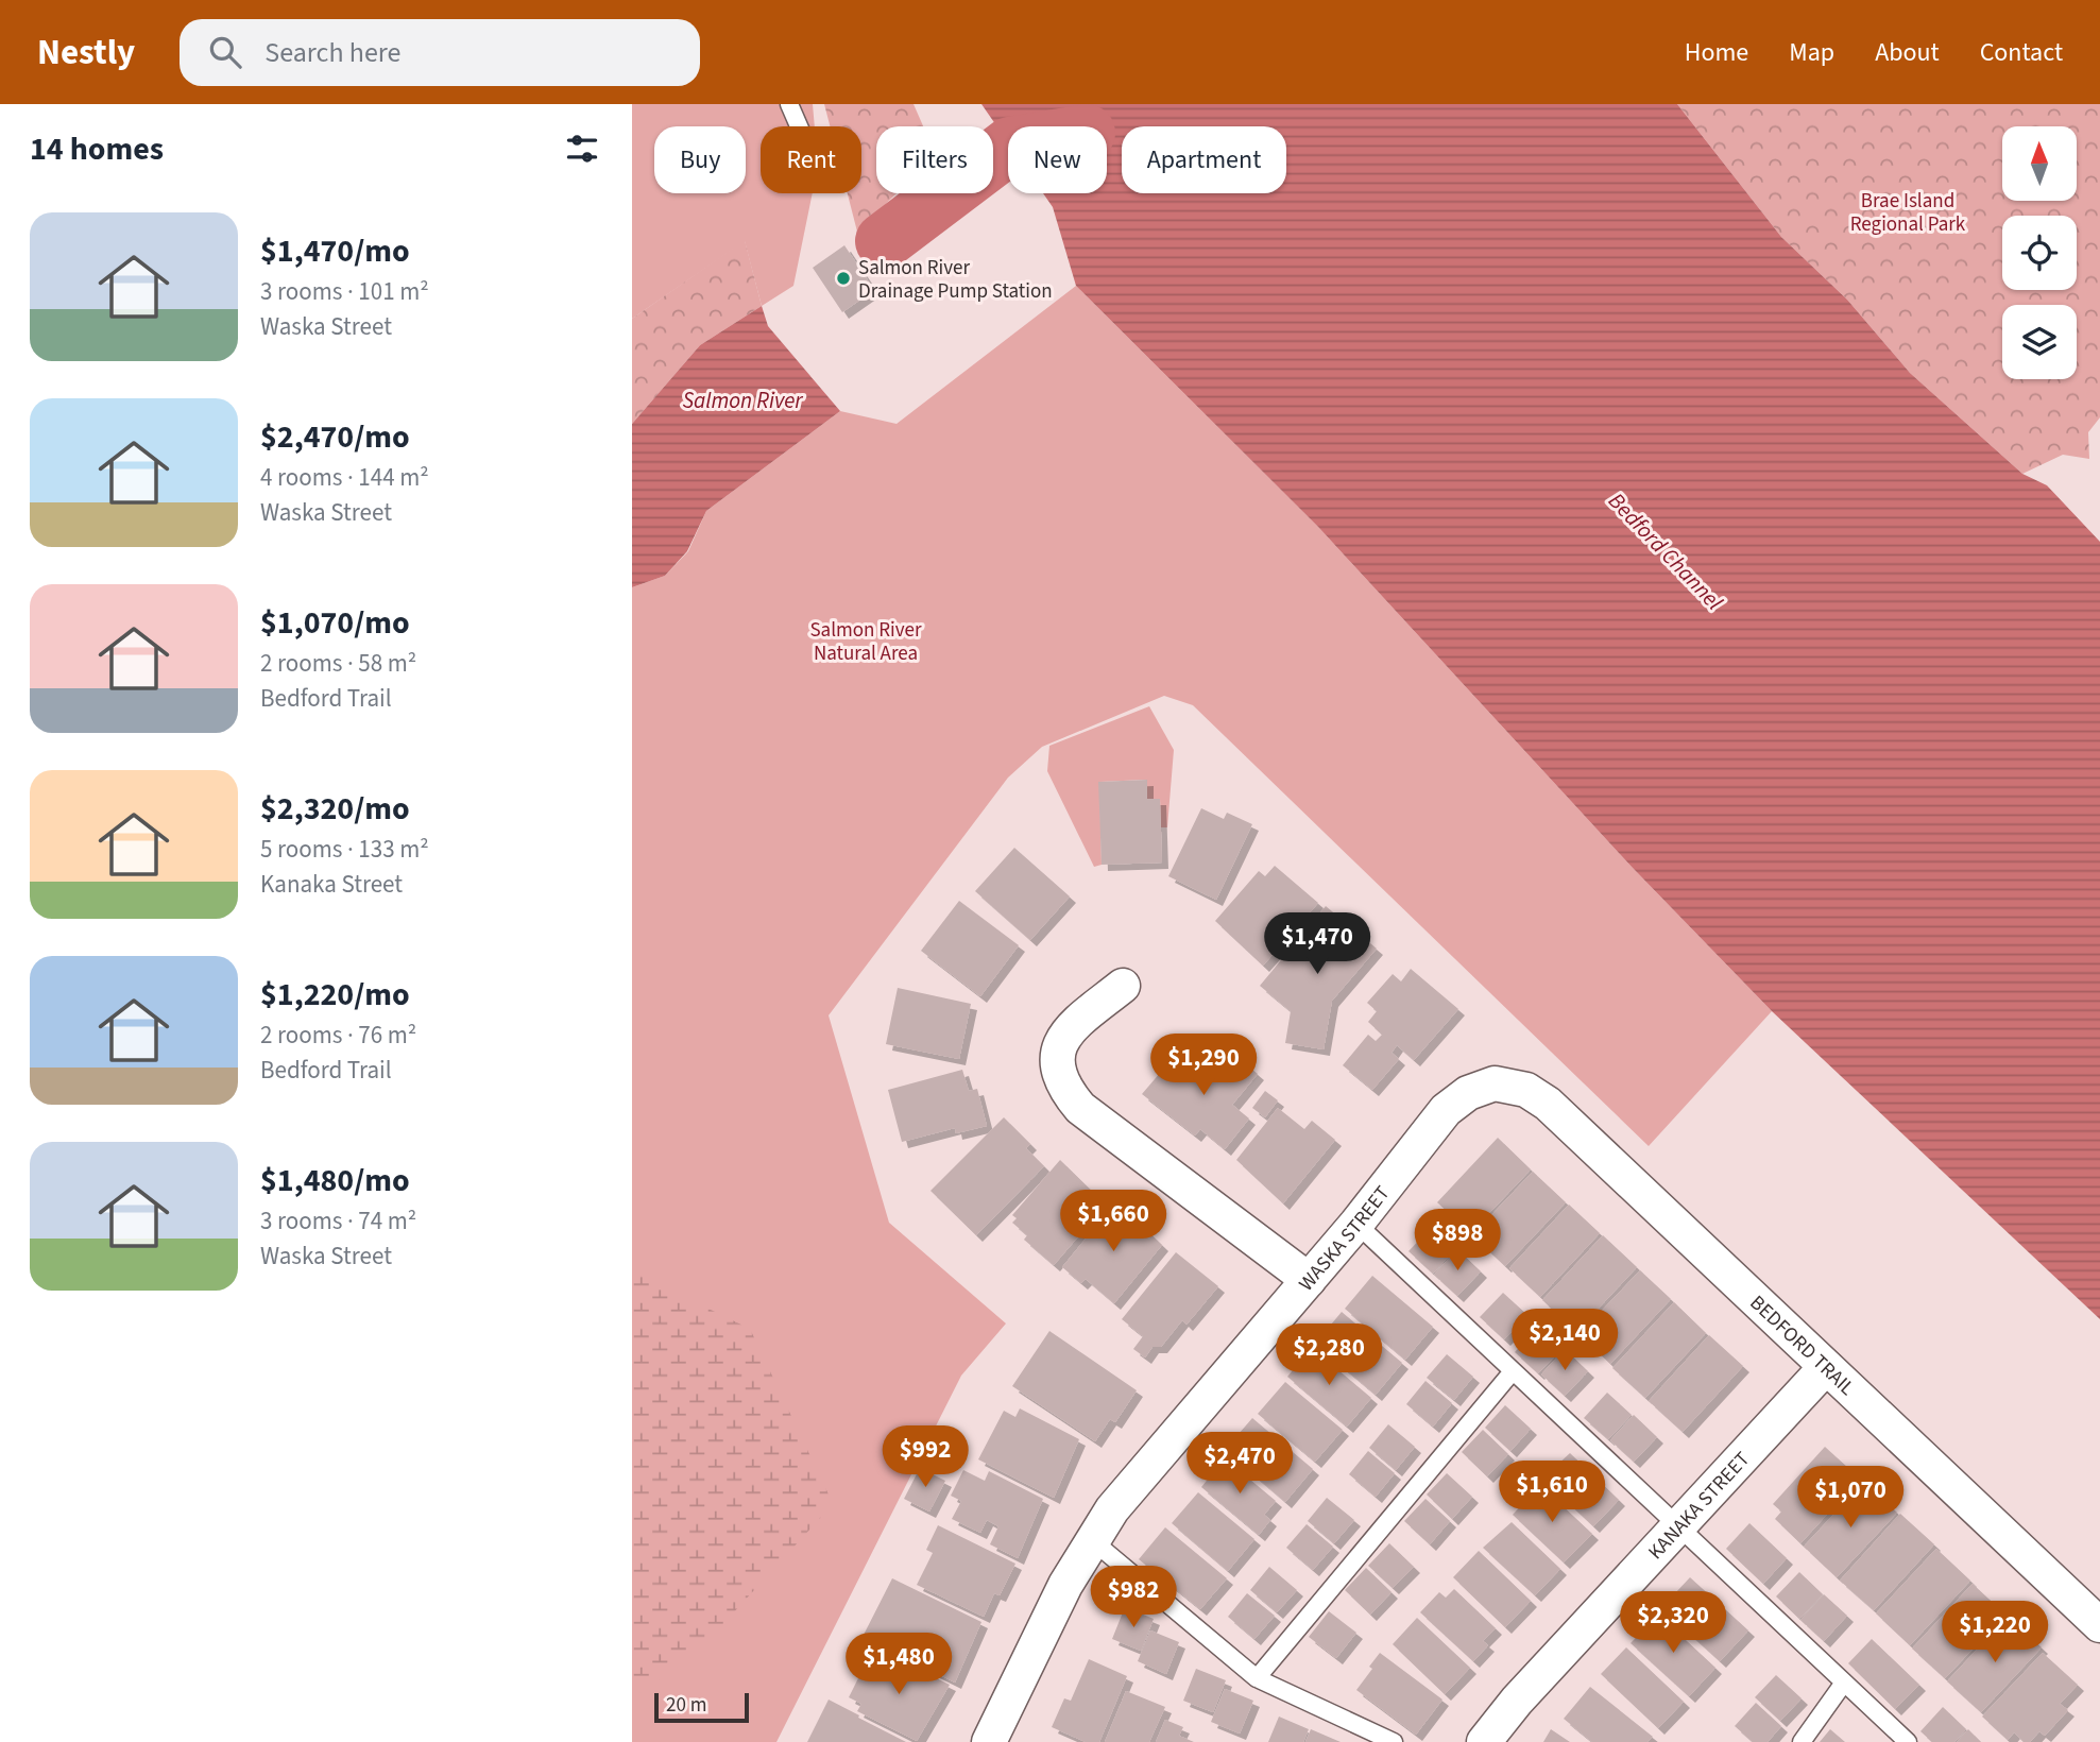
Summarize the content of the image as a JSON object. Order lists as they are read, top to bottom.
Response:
{
  "streets": {
    "street": ["WASKA STREET", "BEDFORD TRAIL", "KANAKA STREET"]
  },
  "crossings": [
    ["WASKA STREET", "BEDFORD TRAIL"],
    ["BEDFORD TRAIL", "KANAKA STREET"]
  ],
  "water": ["Salmon River", "Bedford Channel"],
  "parks": ["Brae Island Regional Park", "Salmon River Natural Area"],
  "places": ["Salmon River Drainage Pump Station"],
  "scale_bar": "20 m",
  "north": "top",
  "page": {
    "header": "Nestly",
    "search": "Search here",
    "nav": [
      "Home",
      "Map",
      "About",
      "Contact"
    ],
    "heading": "14 homes",
    "chip": [
      "Buy",
      "Rent",
      "Filters",
      "New",
      "Apartment"
    ],
    "list": [
      {
        "name": "$1,470/mo",
        "note": "3 rooms · 101 m² · Waska Street"
      },
      {
        "name": "$2,470/mo",
        "note": "4 rooms · 144 m² · Waska Street"
      },
      {
        "name": "$1,070/mo",
        "note": "2 rooms · 58 m² · Bedford Trail"
      },
      {
        "name": "$2,320/mo",
        "note": "5 rooms · 133 m² · Kanaka Street"
      },
      {
        "name": "$1,220/mo",
        "note": "2 rooms · 76 m² · Bedford Trail"
      },
      {
        "name": "$1,480/mo",
        "note": "3 rooms · 74 m² · Waska Street"
      }
    ],
    "price": [
      "$1,470",
      "$1,290",
      "$1,660",
      "$898",
      "$2,140",
      "$2,280",
      "$992",
      "$2,470",
      "$1,610",
      "$1,070",
      "$982",
      "$2,320",
      "$1,220",
      "$1,480"
    ],
    "scale": "20 m"
  }
}
